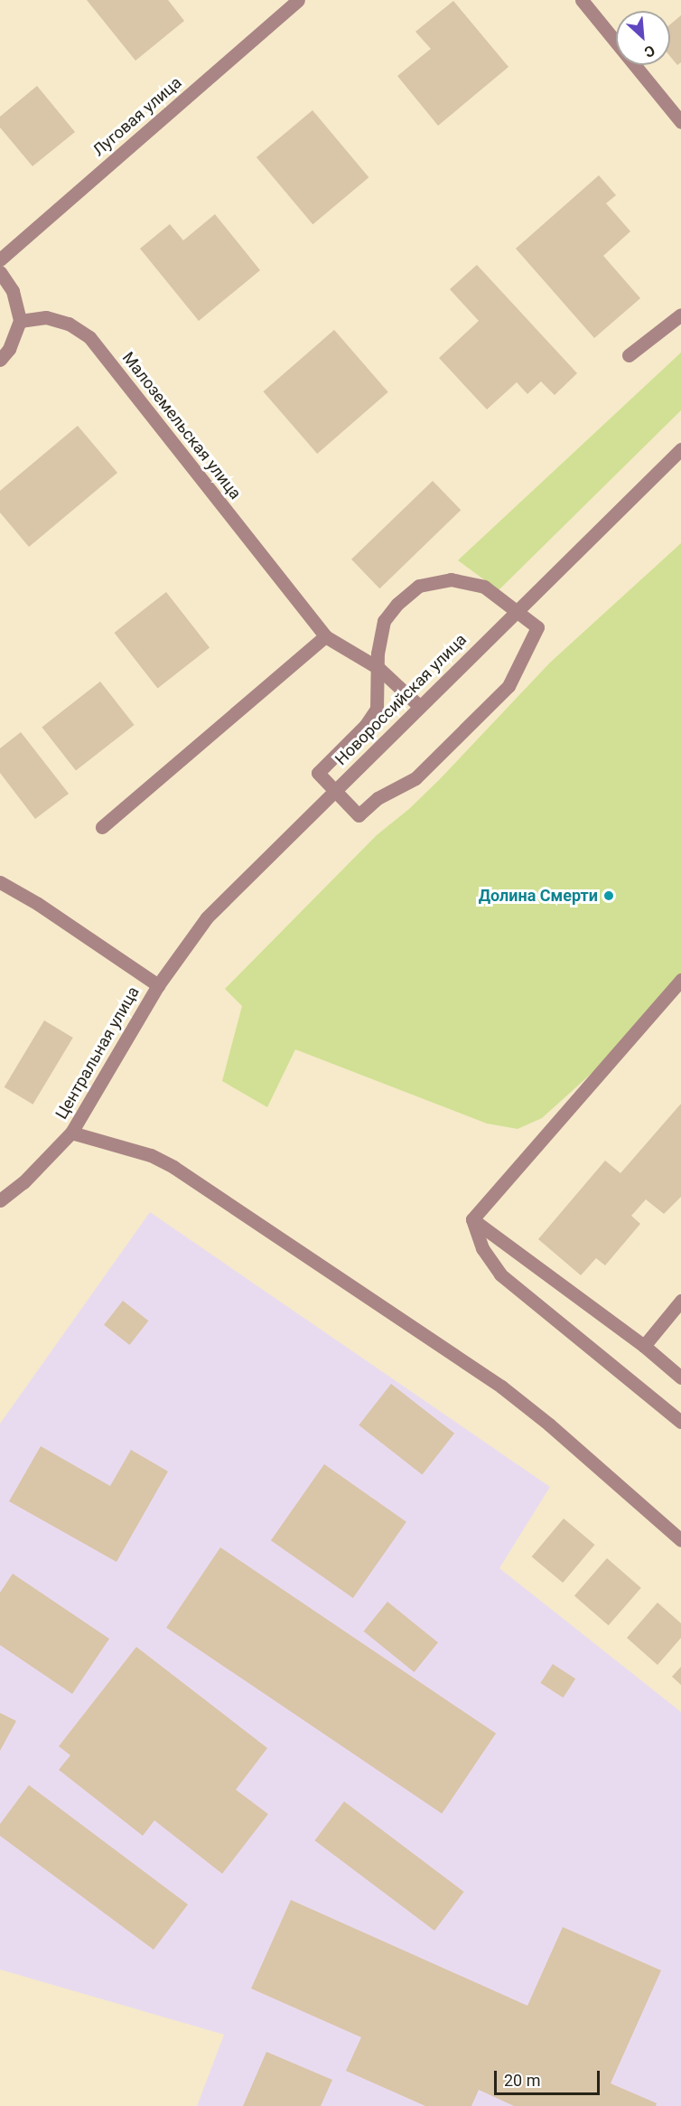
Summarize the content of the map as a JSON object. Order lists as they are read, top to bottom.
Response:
{
  "streets": {
    "street": [
      "Луговая улица",
      "Малоземельская улица",
      "Новороссийская улица",
      "Центральная улица"
    ]
  },
  "crossings": [
    ["Новороссийская улица", "Центральная улица"]
  ],
  "places": ["Долина Смерти"],
  "scale_bar": "20 m",
  "north": "bottom right"
}
